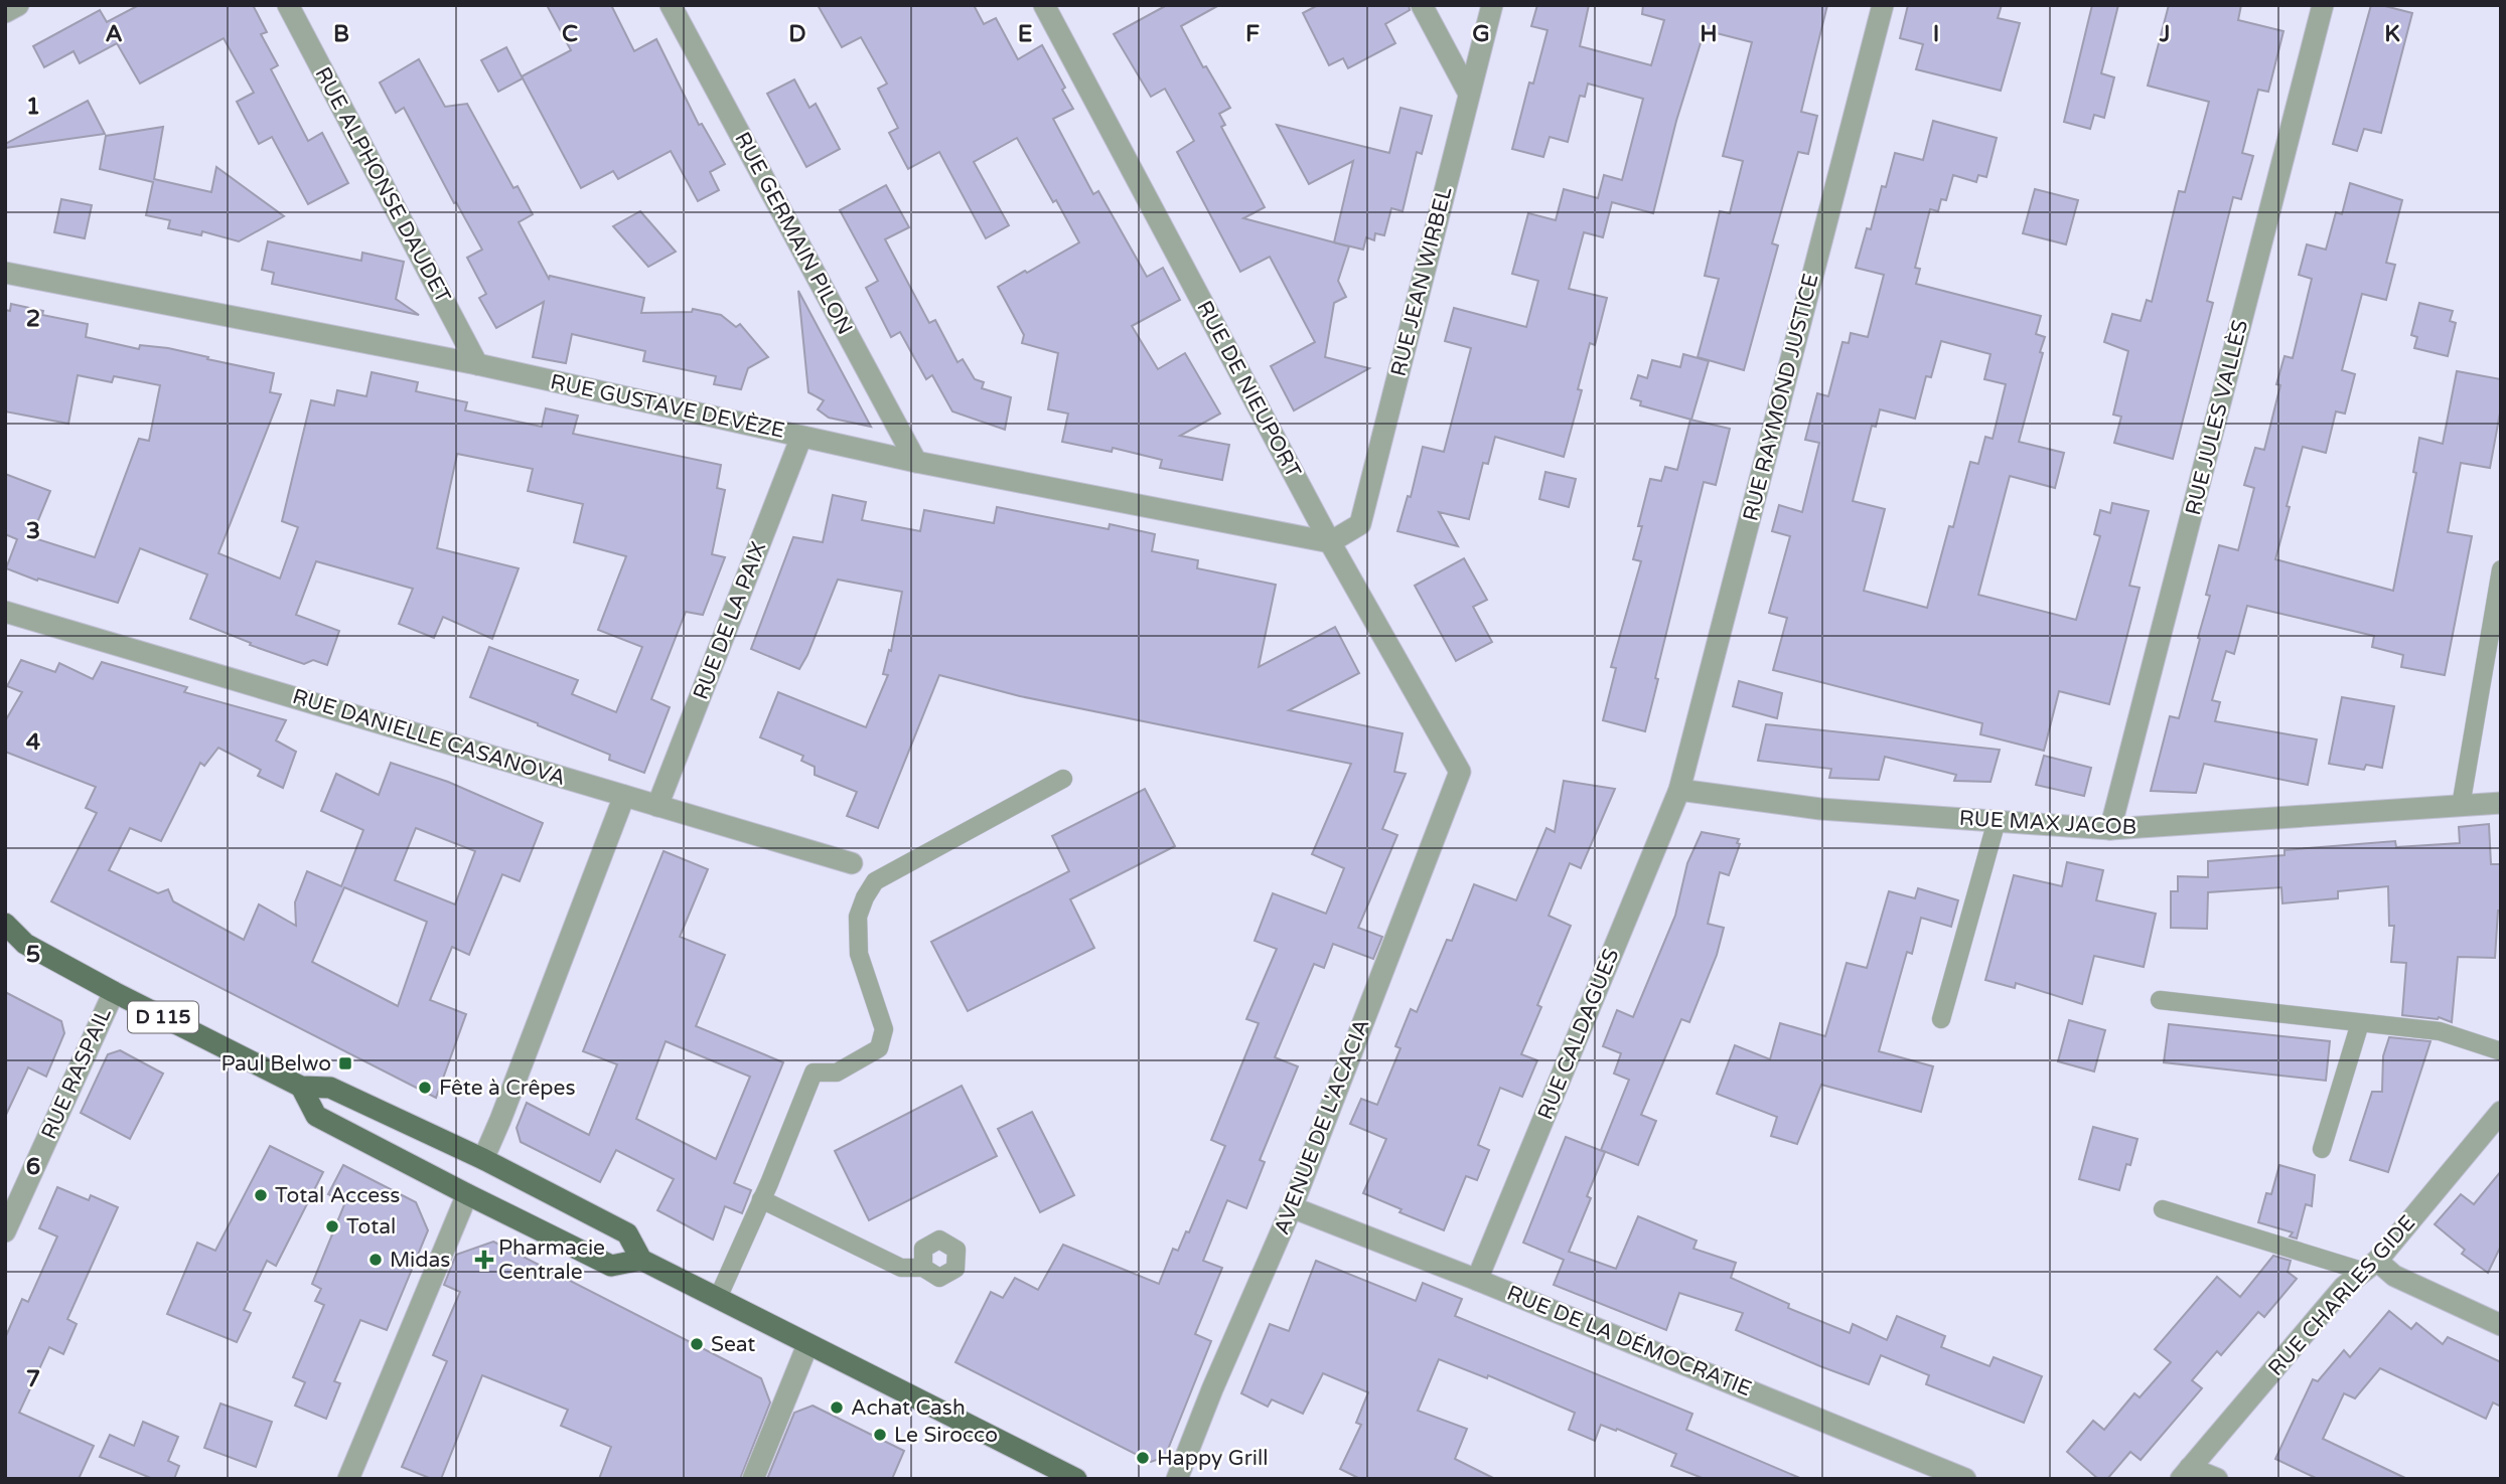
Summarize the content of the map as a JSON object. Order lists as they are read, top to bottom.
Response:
{
  "streets": {
    "main road": ["D 115"],
    "street": [
      "RUE ALPHONSE DAUDET",
      "RUE GERMAIN PILON",
      "RUE JEAN WIRBEL",
      "RUE DE NIEUPORT",
      "RUE RAYMOND JUSTICE",
      "RUE GUSTAVE DEVÈZE",
      "RUE JULES VALLÈS",
      "RUE DE LA PAIX",
      "RUE DANIELLE CASANOVA",
      "RUE MAX JACOB",
      "RUE CALDAGUES",
      "RUE RASPAIL",
      "AVENUE DE L'ACACIA",
      "RUE CHARLES GIDE",
      "RUE DE LA DÉMOCRATIE"
    ]
  },
  "crossings": [
    ["RUE ALPHONSE DAUDET", "RUE GUSTAVE DEVÈZE"],
    ["RUE GERMAIN PILON", "RUE GUSTAVE DEVÈZE"],
    ["RUE JEAN WIRBEL", "RUE DE NIEUPORT"],
    ["RUE JEAN WIRBEL", "RUE GUSTAVE DEVÈZE"],
    ["RUE DE NIEUPORT", "RUE GUSTAVE DEVÈZE"],
    ["RUE DE NIEUPORT", "AVENUE DE L'ACACIA"],
    ["RUE RAYMOND JUSTICE", "RUE MAX JACOB"],
    ["RUE RAYMOND JUSTICE", "RUE CALDAGUES"],
    ["RUE GUSTAVE DEVÈZE", "RUE DE LA PAIX"],
    ["RUE JULES VALLÈS", "RUE MAX JACOB"],
    ["RUE DE LA PAIX", "RUE DANIELLE CASANOVA"],
    ["RUE MAX JACOB", "RUE CALDAGUES"],
    ["D 115", "RUE RASPAIL"],
    ["RUE CALDAGUES", "RUE DE LA DÉMOCRATIE"],
    ["AVENUE DE L'ACACIA", "RUE DE LA DÉMOCRATIE"]
  ],
  "places": {
    "transit": ["Paul Belwo"],
    "other": [
      "Fête à Crêpes",
      "Total Access",
      "Total",
      "Midas",
      "Seat",
      "Achat Cash",
      "Le Sirocco",
      "Happy Grill"
    ],
    "health": ["Pharmacie Centrale"]
  },
  "grid": {
    "columns": [
      "A",
      "B",
      "C",
      "D",
      "E",
      "F",
      "G",
      "H",
      "I",
      "J",
      "K"
    ],
    "rows": [
      "1",
      "2",
      "3",
      "4",
      "5",
      "6",
      "7"
    ]
  }
}
